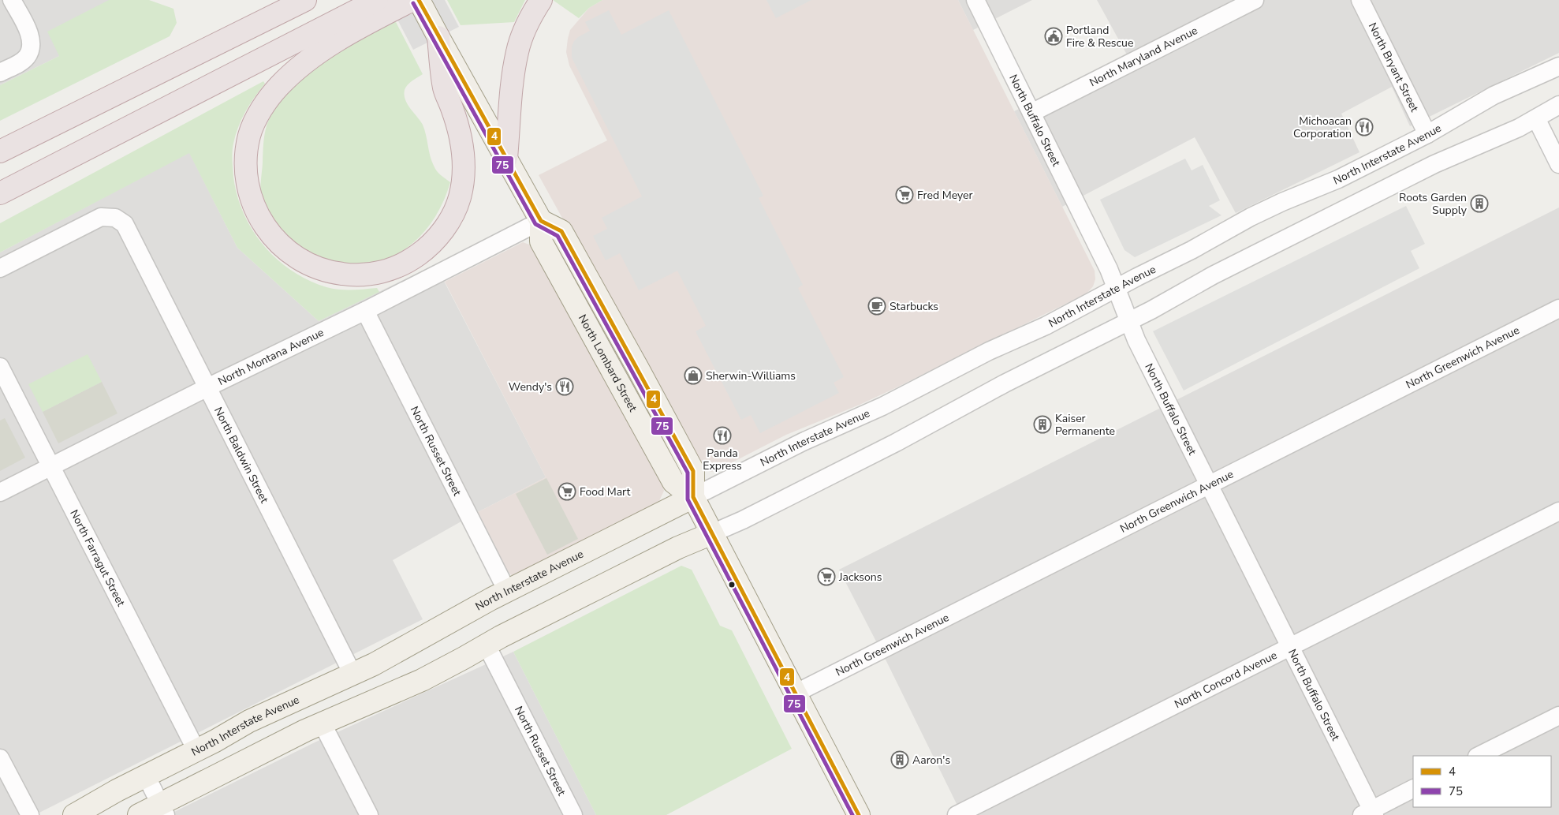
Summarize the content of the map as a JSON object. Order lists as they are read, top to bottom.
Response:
{
  "streets": {
    "main road": ["North Interstate Avenue", "North Lombard Street"],
    "street": [
      "North Maryland Avenue",
      "North Bryant Street",
      "North Buffalo Street",
      "North Montana Avenue",
      "North Greenwich Avenue",
      "North Russet Street",
      "North Baldwin Street",
      "North Farragut Street",
      "North Concord Avenue"
    ]
  },
  "crossings": [
    ["North Maryland Avenue", "North Buffalo Street"],
    ["North Bryant Street", "North Interstate Avenue"],
    ["North Buffalo Street", "North Interstate Avenue"],
    ["North Buffalo Street", "North Greenwich Avenue"],
    ["North Buffalo Street", "North Concord Avenue"],
    ["North Interstate Avenue", "North Lombard Street"],
    ["North Interstate Avenue", "North Russet Street"],
    ["North Interstate Avenue", "North Baldwin Street"],
    ["North Interstate Avenue", "North Farragut Street"],
    ["North Montana Avenue", "North Lombard Street"],
    ["North Montana Avenue", "North Russet Street"],
    ["North Montana Avenue", "North Baldwin Street"],
    ["North Montana Avenue", "North Farragut Street"],
    ["North Greenwich Avenue", "North Lombard Street"]
  ],
  "places": {
    "public building": ["Portland Fire & Rescue"],
    "restaurant": ["Michoacan Corporation", "Wendy's", "Panda Express"],
    "supermarket": ["Fred Meyer", "Food Mart", "Jacksons"],
    "building": ["Roots Garden Supply", "Kaiser Permanente", "Aaron's"],
    "cafe": ["Starbucks"],
    "shop": ["Sherwin-Williams"]
  },
  "lines": ["transit line 4", "transit line 75"],
  "legend": ["4", "75"]
}
